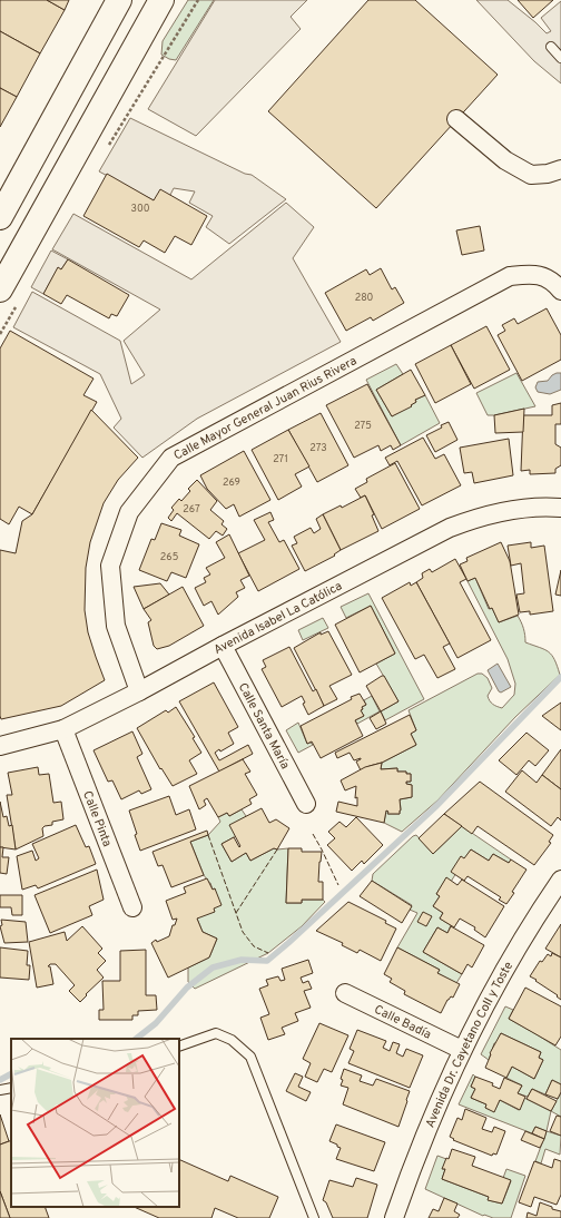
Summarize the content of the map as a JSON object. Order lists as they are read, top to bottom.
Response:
{
  "streets": {
    "street": [
      "Calle Mayor General Juan Rius Rivera",
      "Avenida Isabel La Católica",
      "Calle Santa María",
      "Calle Pinta",
      "Calle Badía",
      "Avenida Dr. Cayetano Coll y Toste"
    ]
  },
  "crossings": [
    ["Calle Mayor General Juan Rius Rivera", "Avenida Isabel La Católica"],
    ["Avenida Isabel La Católica", "Calle Santa María"],
    ["Avenida Isabel La Católica", "Calle Pinta"],
    ["Calle Badía", "Avenida Dr. Cayetano Coll y Toste"]
  ],
  "house_numbers": [
    "300",
    "280",
    "275",
    "273",
    "271",
    "269",
    "267",
    "265"
  ]
}
